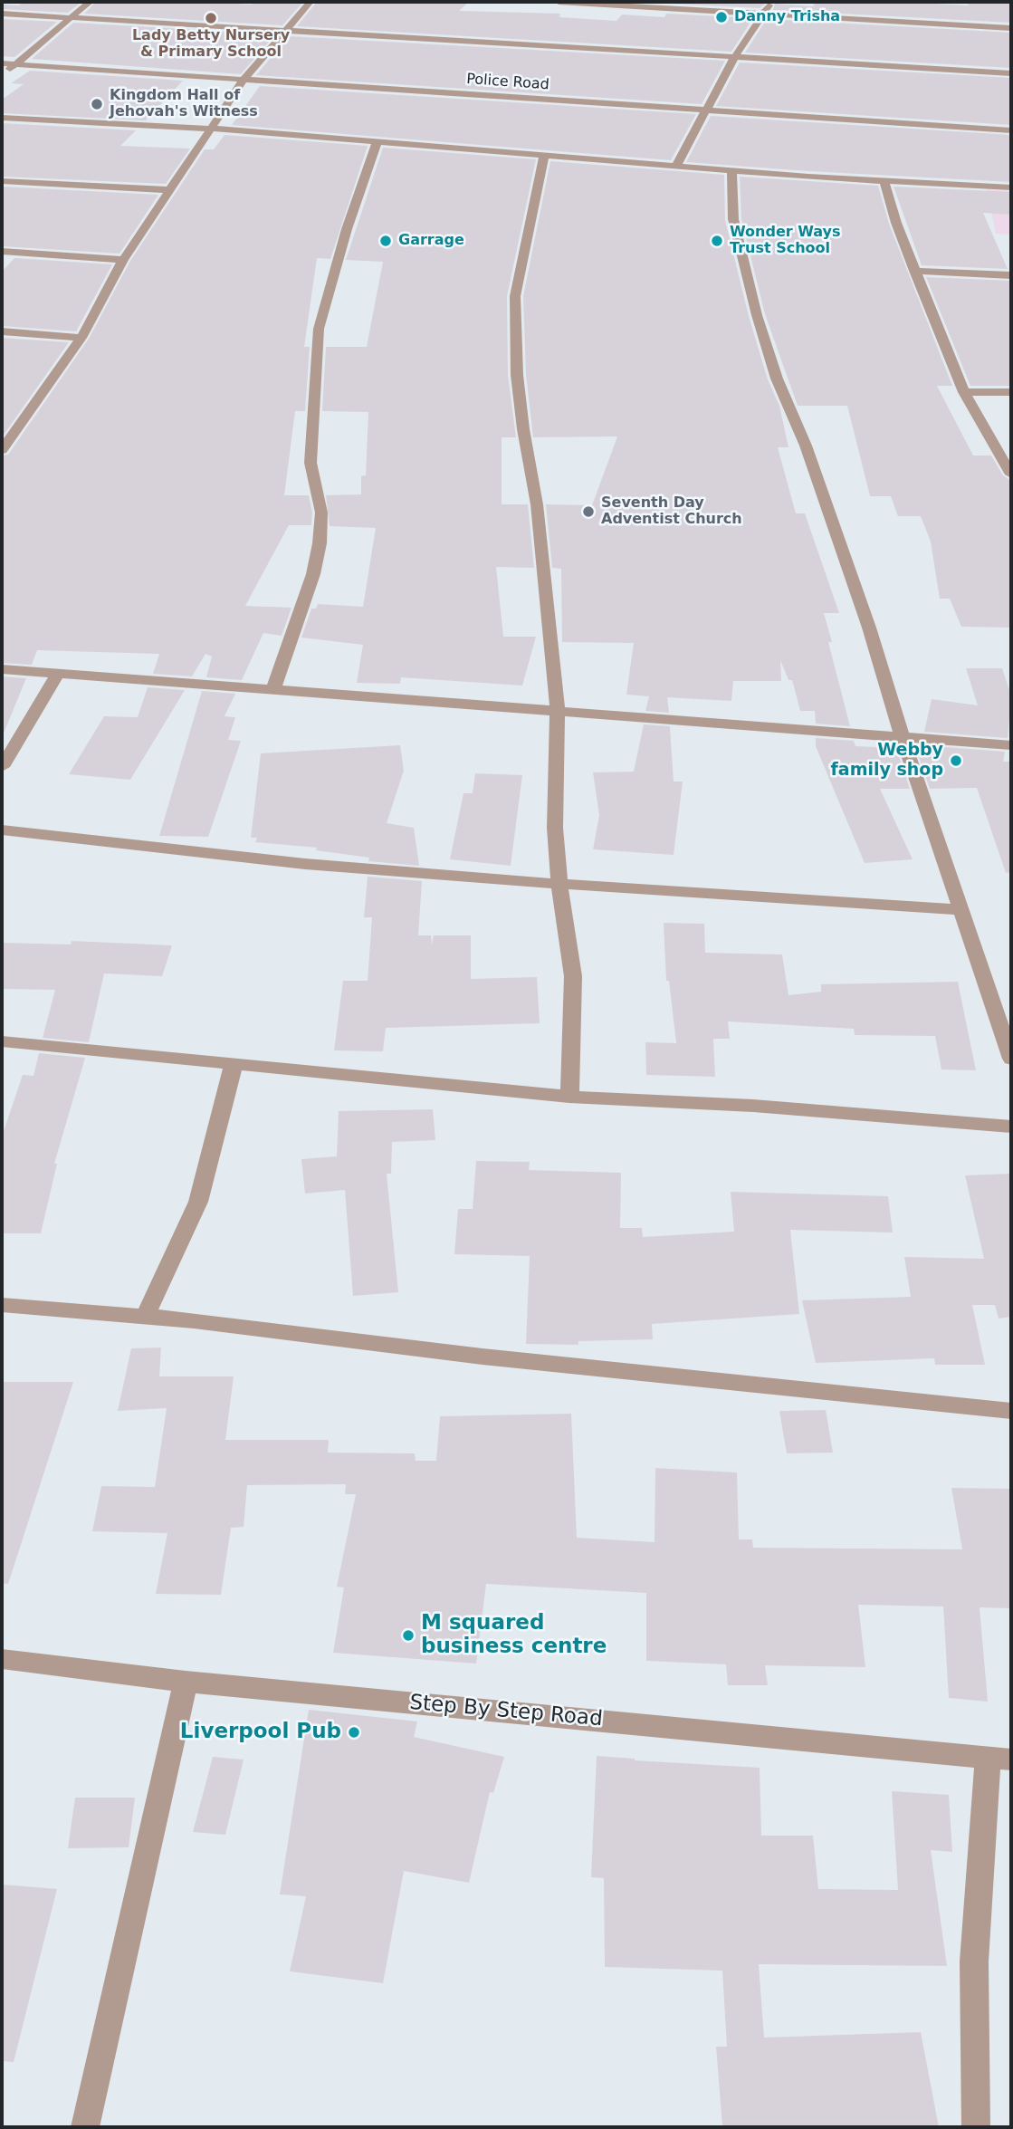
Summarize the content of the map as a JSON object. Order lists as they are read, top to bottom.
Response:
{
  "streets": {
    "street": ["Police Road", "Step By Step Road"]
  },
  "places": [
    "Danny Trisha",
    "Lady Betty Nursery & Primary School",
    "Kingdom Hall of Jehovah's Witness",
    "Garrage",
    "Wonder Ways Trust School",
    "Seventh Day Adventist Church",
    "Webby family shop",
    "M squared business centre",
    "Liverpool Pub"
  ]
}
